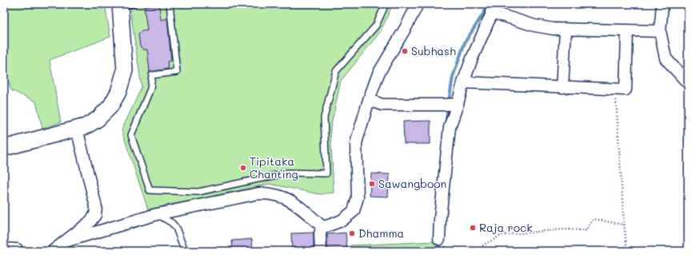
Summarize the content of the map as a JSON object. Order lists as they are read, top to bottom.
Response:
{
  "places": [
    "Subhash",
    "Tipitaka Chanting",
    "Sawangboon",
    "Raja rock",
    "Dhamma"
  ]
}
